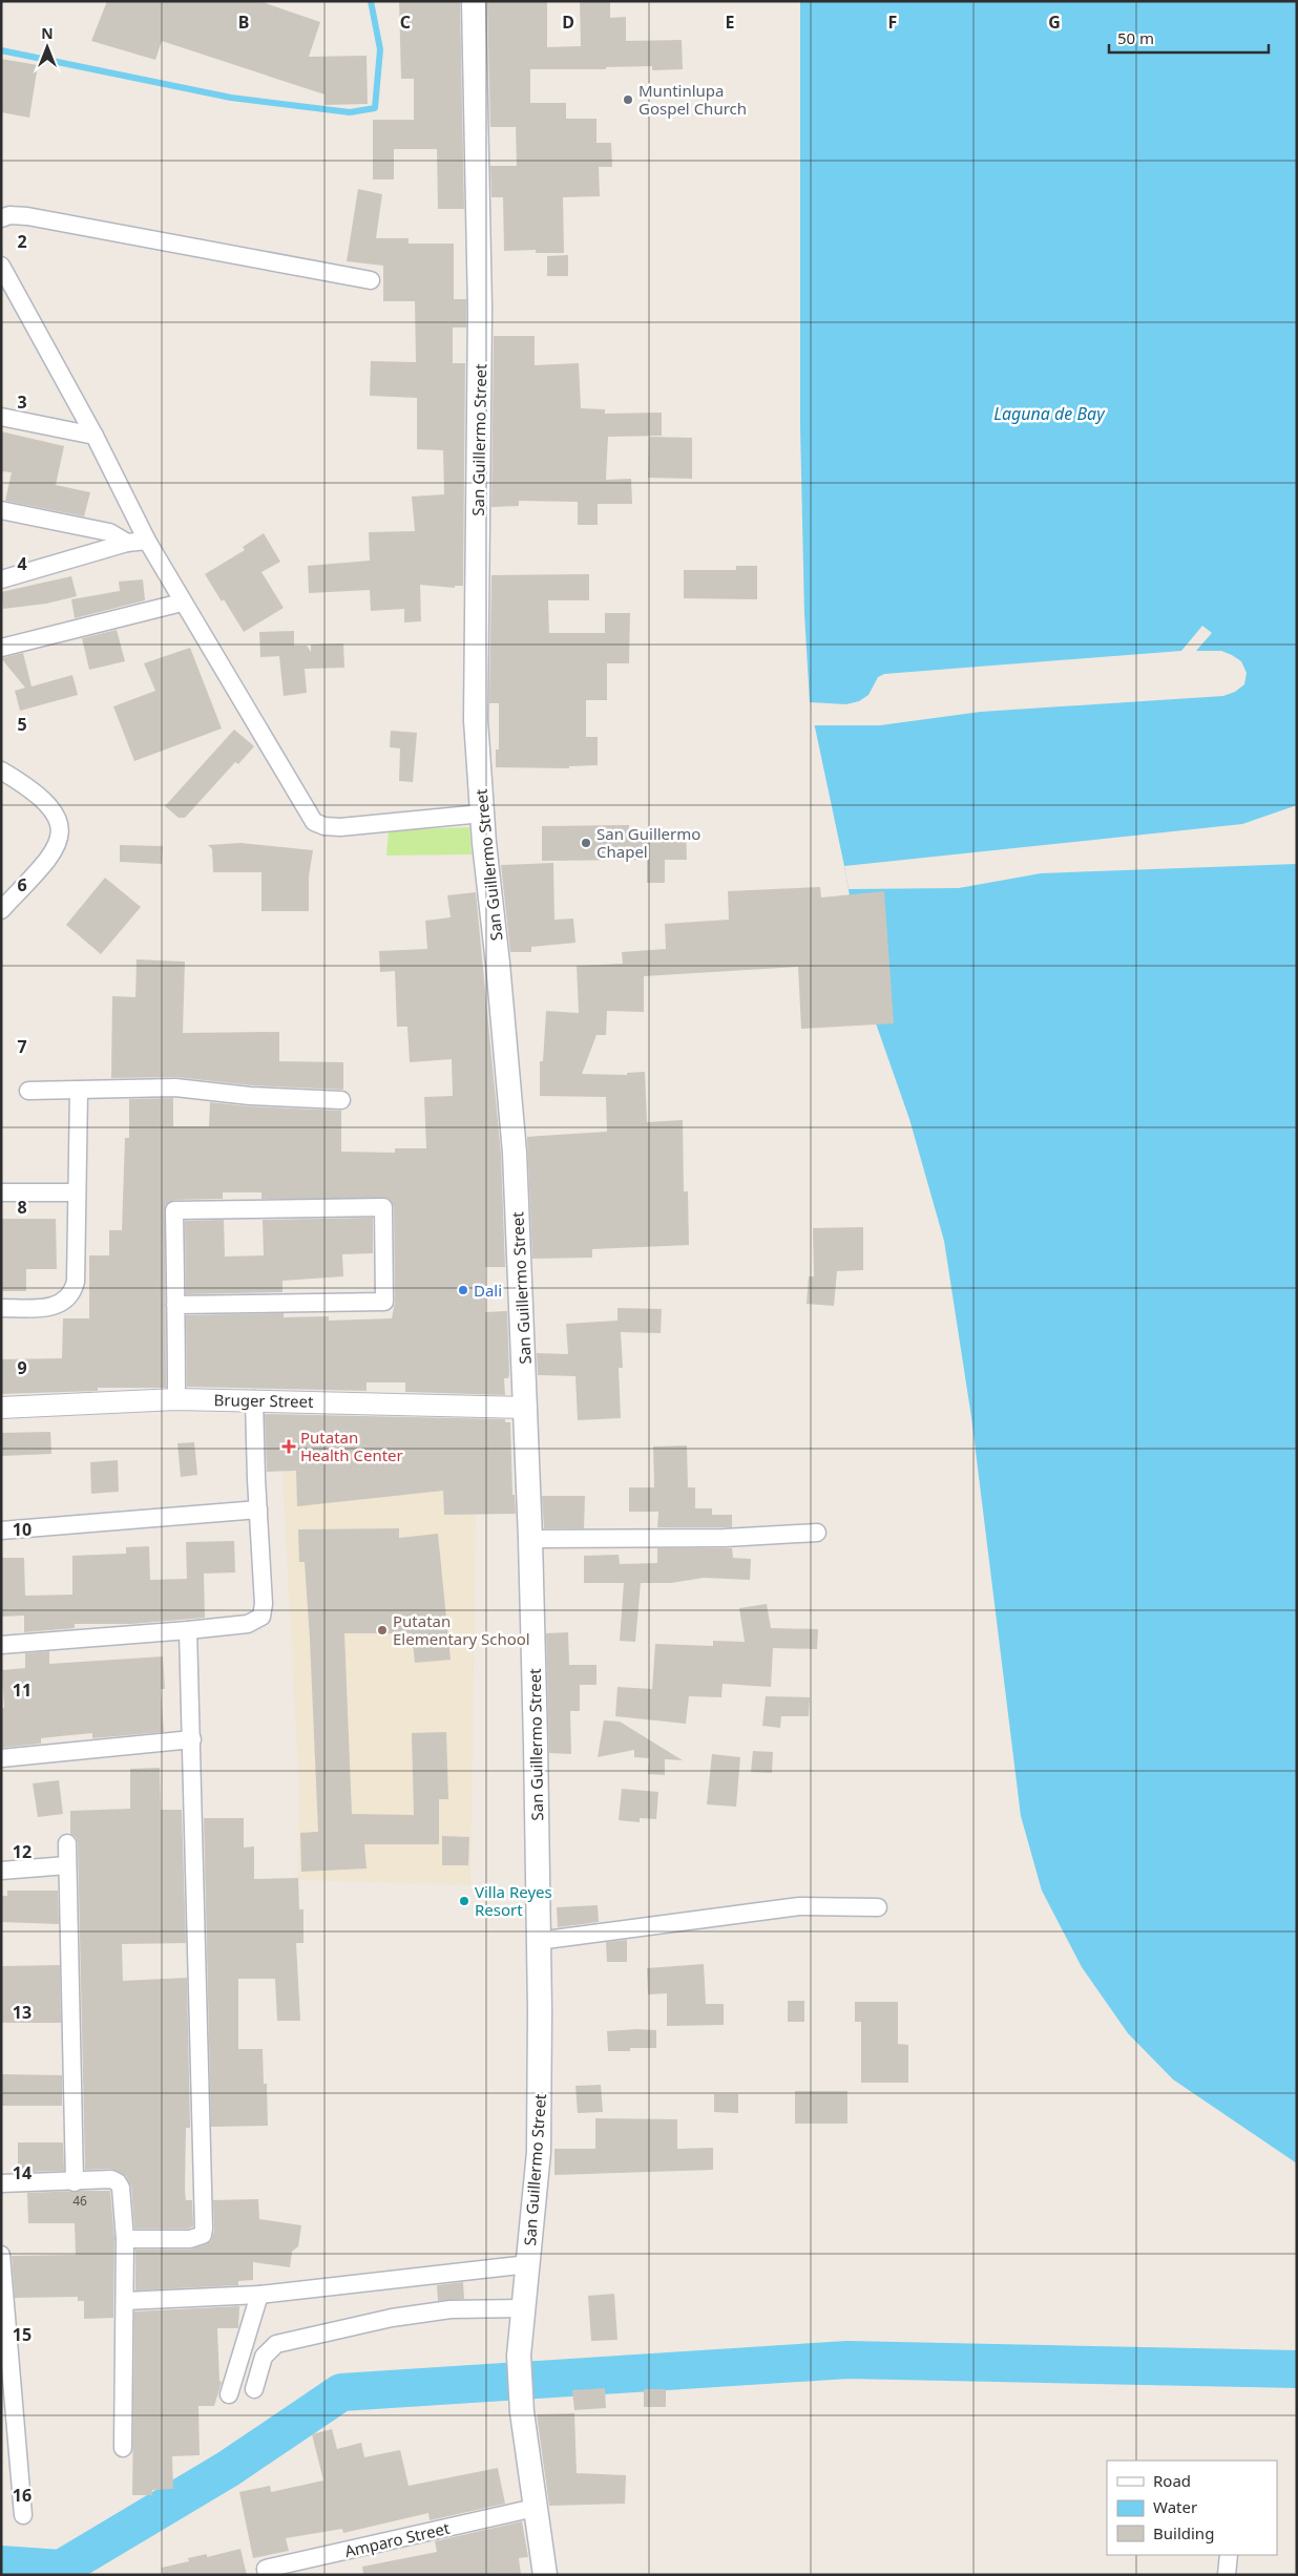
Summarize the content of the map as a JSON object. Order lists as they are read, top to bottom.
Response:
{
  "streets": {
    "main road": ["San Guillermo Street"],
    "street": ["Bruger Street", "Amparo Street"]
  },
  "crossings": [
    ["San Guillermo Street", "Bruger Street"],
    ["San Guillermo Street", "Amparo Street"]
  ],
  "water": ["Laguna de Bay"],
  "places": {
    "other": [
      "Muntinlupa Gospel Church",
      "San Guillermo Chapel",
      "Dali",
      "Putatan Elementary School",
      "Villa Reyes Resort"
    ],
    "health": ["Putatan Health Center"]
  },
  "house_numbers": ["46"],
  "legend": ["Road", "Water", "Building"],
  "scale_bar": "50 m",
  "north": "top",
  "grid": {
    "columns": [
      "B",
      "C",
      "D",
      "E",
      "F",
      "G"
    ],
    "rows": [
      "2",
      "3",
      "4",
      "5",
      "6",
      "7",
      "8",
      "9",
      "10",
      "11",
      "12",
      "13",
      "14",
      "15",
      "16"
    ]
  }
}
